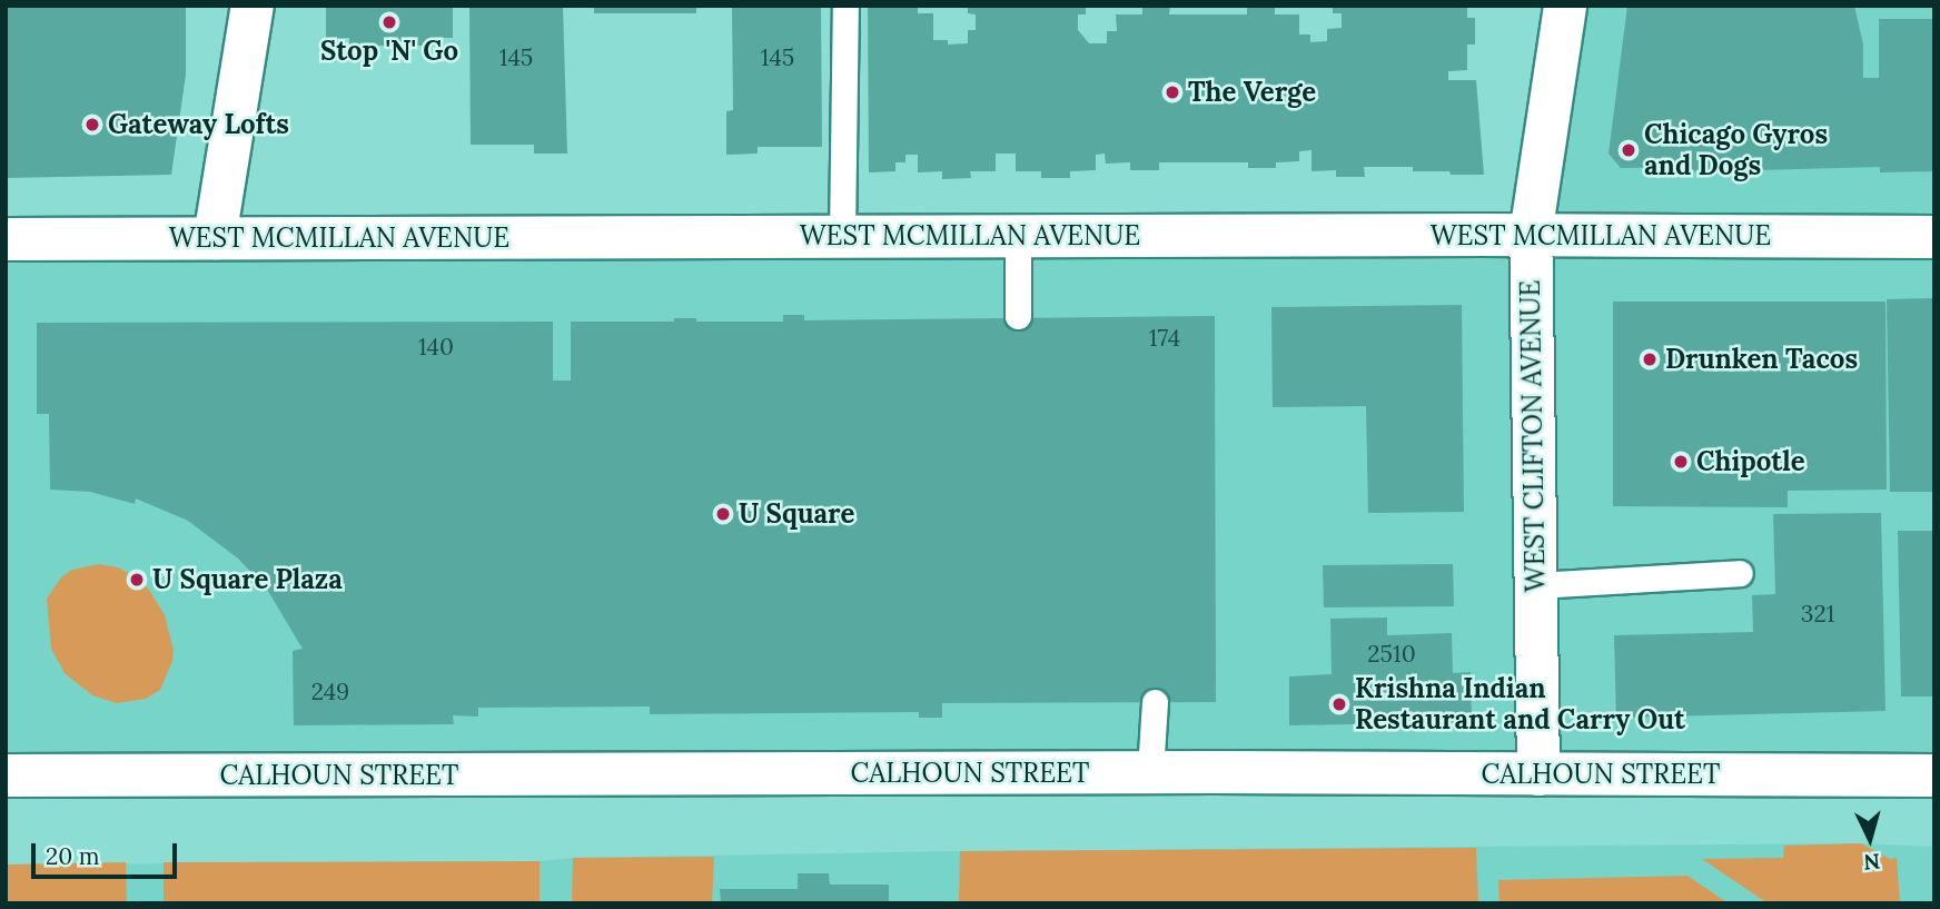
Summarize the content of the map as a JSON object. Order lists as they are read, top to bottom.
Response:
{
  "streets": {
    "main road": ["WEST MCMILLAN AVENUE", "WEST CLIFTON AVENUE", "CALHOUN STREET"]
  },
  "crossings": [
    ["WEST MCMILLAN AVENUE", "WEST CLIFTON AVENUE"],
    ["WEST CLIFTON AVENUE", "CALHOUN STREET"]
  ],
  "places": [
    "Stop 'N' Go",
    "The Verge",
    "Gateway Lofts",
    "Chicago Gyros and Dogs",
    "Drunken Tacos",
    "Chipotle",
    "U Square",
    "U Square Plaza",
    "Krishna Indian Restaurant and Carry Out"
  ],
  "house_numbers": [
    "145",
    "145",
    "174",
    "140",
    "321",
    "2510",
    "249"
  ],
  "scale_bar": "20 m",
  "north": "bottom"
}
